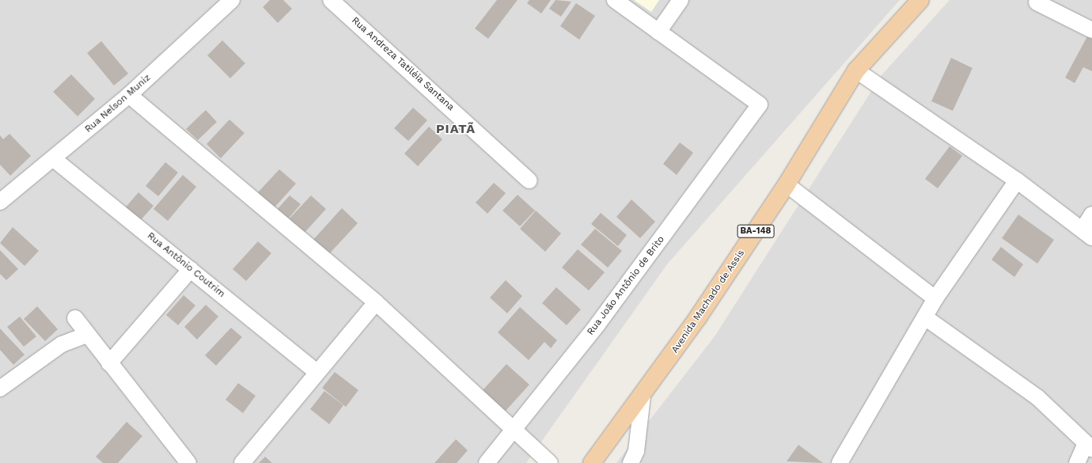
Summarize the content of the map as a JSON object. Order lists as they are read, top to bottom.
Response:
{
  "streets": {
    "main road": ["BA-148", "Avenida Machado de Assis"],
    "street": [
      "Rua Andreza Tatiléia Santana",
      "Rua Nelson Muniz",
      "Rua Antônio Coutrim",
      "Rua João Antônio de Brito"
    ]
  },
  "crossings": [
    ["Rua Nelson Muniz", "Rua Antônio Coutrim"]
  ],
  "districts": ["PIATÃ"]
}
